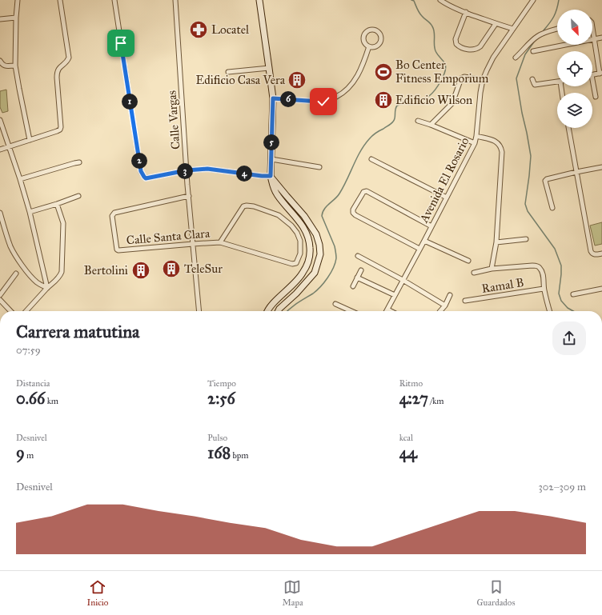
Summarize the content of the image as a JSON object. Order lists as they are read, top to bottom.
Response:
{
  "streets": {
    "street": [
      "Calle Vargas",
      "Avenida El Rosario",
      "Calle Santa Clara",
      "Ramal B"
    ]
  },
  "crossings": [
    ["Calle Vargas", "Calle Santa Clara"]
  ],
  "places": {
    "pharmacy": ["Locatel"],
    "sports": ["Bo Center Fitness Emporium"],
    "building": [
      "Edificio Casa Vera",
      "Edificio Wilson",
      "TeleSur",
      "Bertolini"
    ]
  },
  "north": "bottom right",
  "page": {
    "pins": [
      "6",
      "1",
      "5",
      "2",
      "3",
      "4"
    ],
    "heading": ["Carrera matutina", "07:59"],
    "stats": [
      ["Distancia", "0.66 km"],
      ["Tiempo", "2:56"],
      ["Ritmo", "4:27 /km"],
      ["Desnivel", "9 m"],
      ["Pulso", "168 bpm"],
      ["kcal", "44"]
    ],
    "chart": ["Desnivel", "302–309 m"],
    "tabs": ["Inicio", "Mapa", "Guardados"]
  }
}
